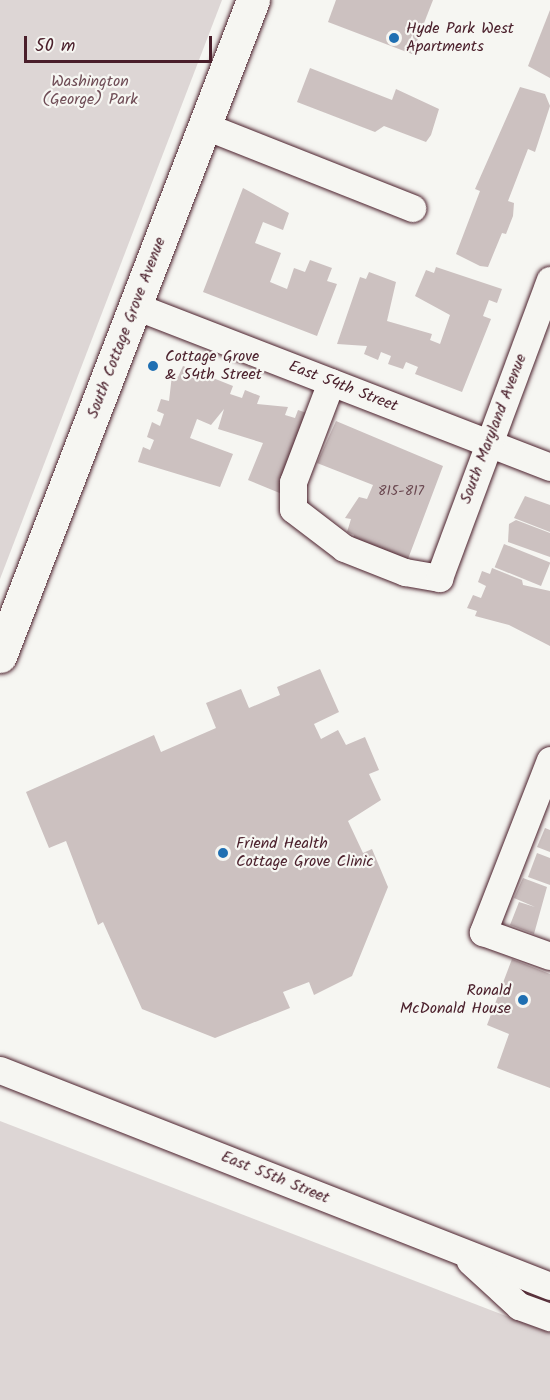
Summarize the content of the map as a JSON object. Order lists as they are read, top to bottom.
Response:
{
  "streets": {
    "main road": ["South Cottage Grove Avenue"],
    "street": ["East 54th Street", "South Maryland Avenue", "East 55th Street"]
  },
  "crossings": [
    ["South Cottage Grove Avenue", "East 54th Street"],
    ["East 54th Street", "South Maryland Avenue"]
  ],
  "parks": ["Washington (George) Park"],
  "places": [
    "Hyde Park West Apartments",
    "Cottage Grove & 54th Street",
    "Friend Health Cottage Grove Clinic",
    "Ronald McDonald House"
  ],
  "house_numbers": ["815-817"],
  "scale_bar": "50 m"
}
